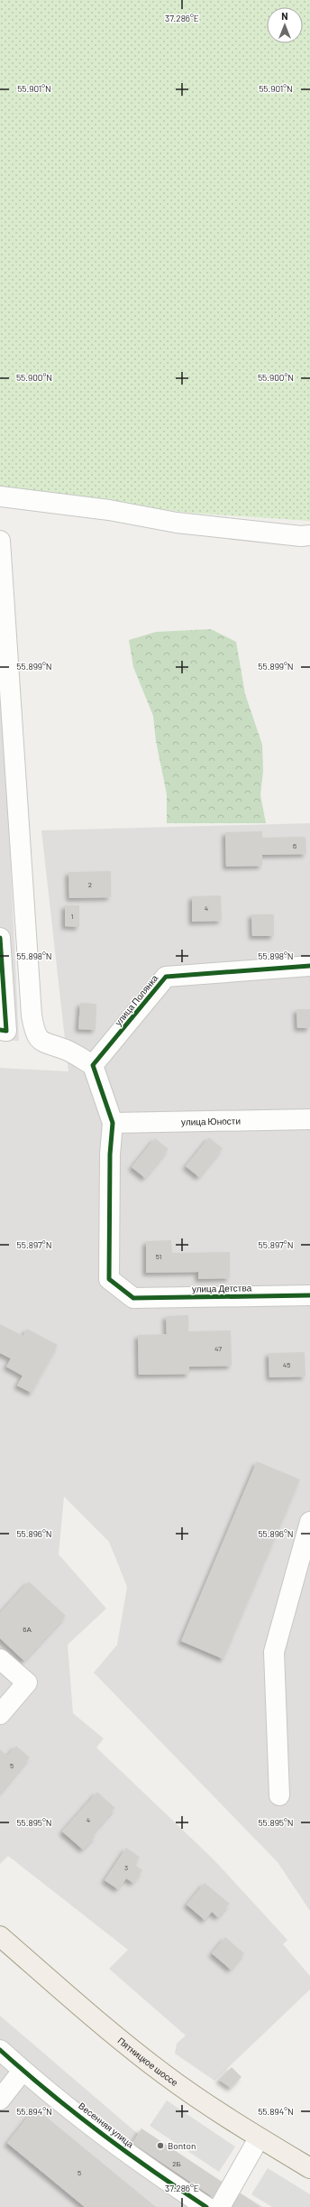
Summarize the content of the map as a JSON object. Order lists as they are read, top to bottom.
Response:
{
  "streets": {
    "main road": ["Пятницкое шоссе"],
    "street": [
      "улица Полянка",
      "улица Юности",
      "улица Детства",
      "Весенняя улица"
    ]
  },
  "crossings": [
    ["улица Юности", "улица Детства"]
  ],
  "places": ["Bonton"],
  "house_numbers": [
    "6",
    "2",
    "4",
    "1",
    "51",
    "47",
    "45",
    "6А",
    "5",
    "4",
    "3",
    "2Б",
    "5"
  ],
  "north": "top",
  "coordinates": [
    "37.286°E",
    "55.901°N",
    "55.900°N",
    "55.899°N",
    "55.898°N",
    "55.897°N",
    "55.896°N",
    "55.895°N",
    "55.894°N"
  ]
}
